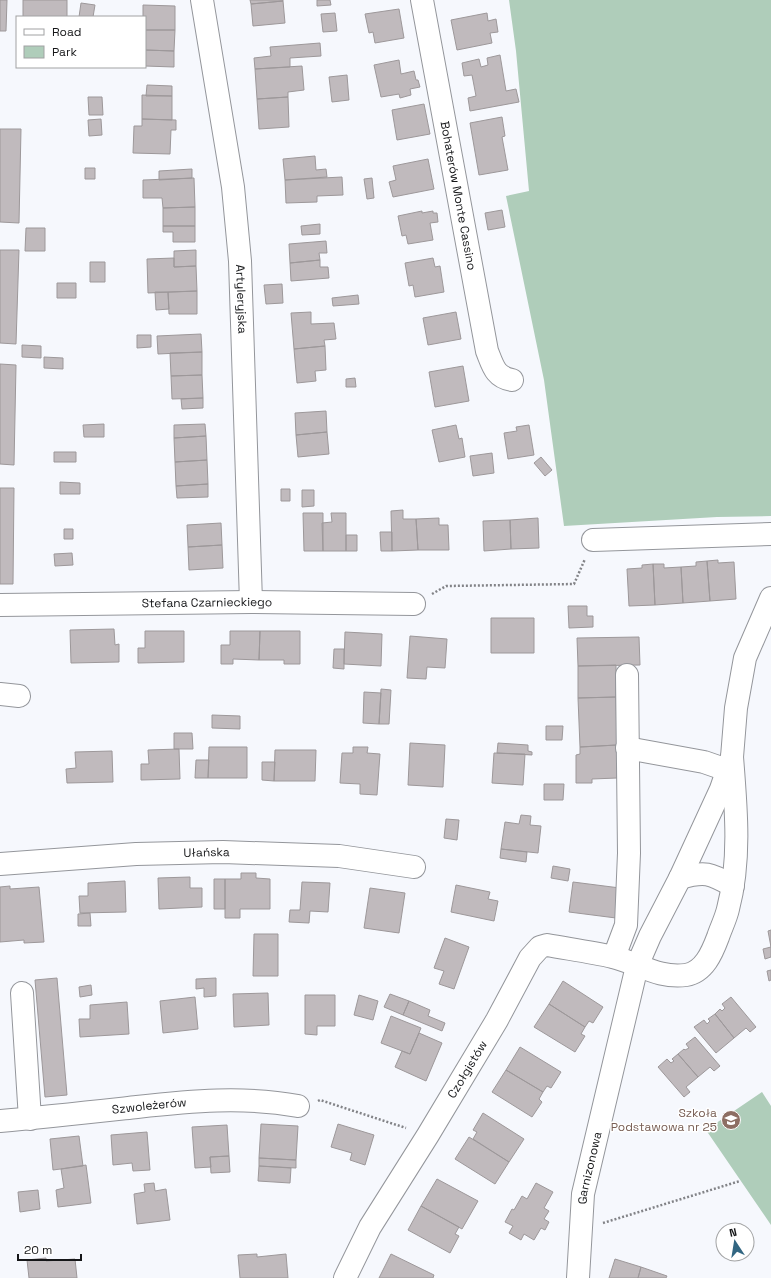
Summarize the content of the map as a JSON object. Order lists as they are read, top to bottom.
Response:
{
  "streets": {
    "street": [
      "Bohaterów Monte Cassino",
      "Artyleryjska",
      "Stefana Czarnieckiego",
      "Ułańska",
      "Czołgistów",
      "Szwoleżerów",
      "Garnizonowa"
    ]
  },
  "crossings": [
    ["Artyleryjska", "Stefana Czarnieckiego"],
    ["Czołgistów", "Garnizonowa"]
  ],
  "places": {
    "school or university": ["Szkoła Podstawowa nr 25"]
  },
  "legend": ["Road", "Park"],
  "scale_bar": "20 m",
  "north": "top"
}
